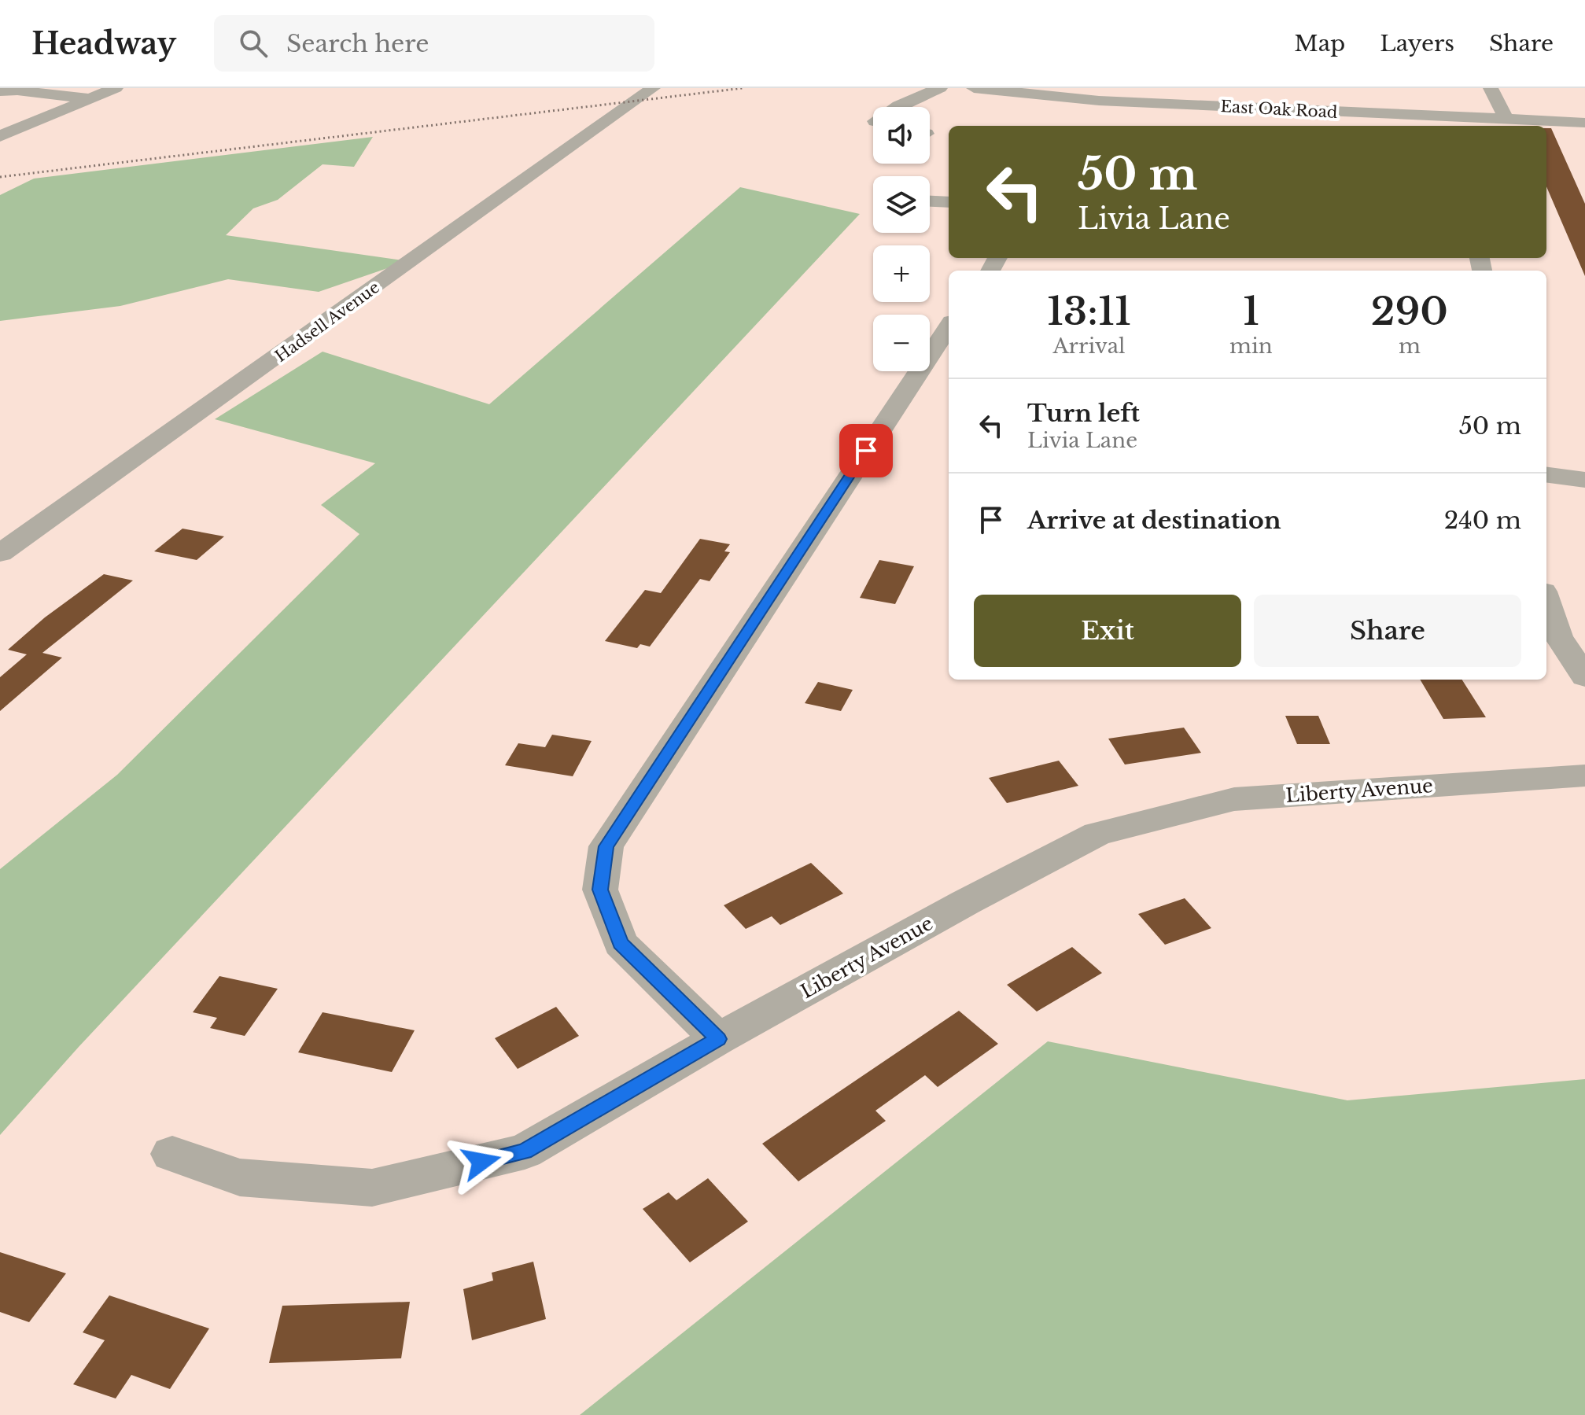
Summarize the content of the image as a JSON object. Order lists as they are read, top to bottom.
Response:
{
  "streets": {
    "street": ["East Oak Road", "Hadsell Avenue", "Liberty Avenue"]
  },
  "page": {
    "header": "Headway",
    "search": "Search here",
    "nav": ["Map", "Layers", "Share"],
    "map_buttons": ["+", "−"],
    "turn": ["50 m", "Livia Lane"],
    "eta": [
      "13:11",
      "Arrival",
      "1",
      "min",
      "290",
      "m"
    ],
    "list": [
      {
        "name": "Turn left",
        "note": "Livia Lane",
        "value": "50 m"
      },
      {
        "name": "Arrive at destination",
        "value": "240 m"
      }
    ],
    "buttons": ["Exit", "Share"]
  }
}
